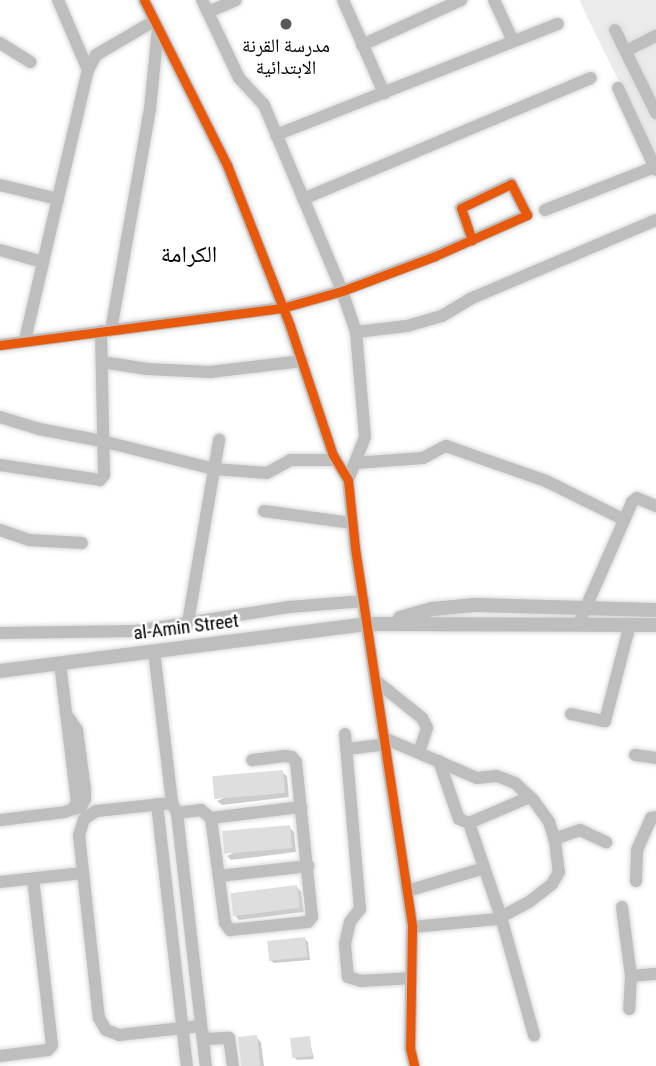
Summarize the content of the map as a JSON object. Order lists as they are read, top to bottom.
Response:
{
  "streets": {
    "main road": ["al-Amin Street"]
  },
  "districts": ["الكرامة"],
  "places": ["مدرسة القرنة الابتدائية"]
}
